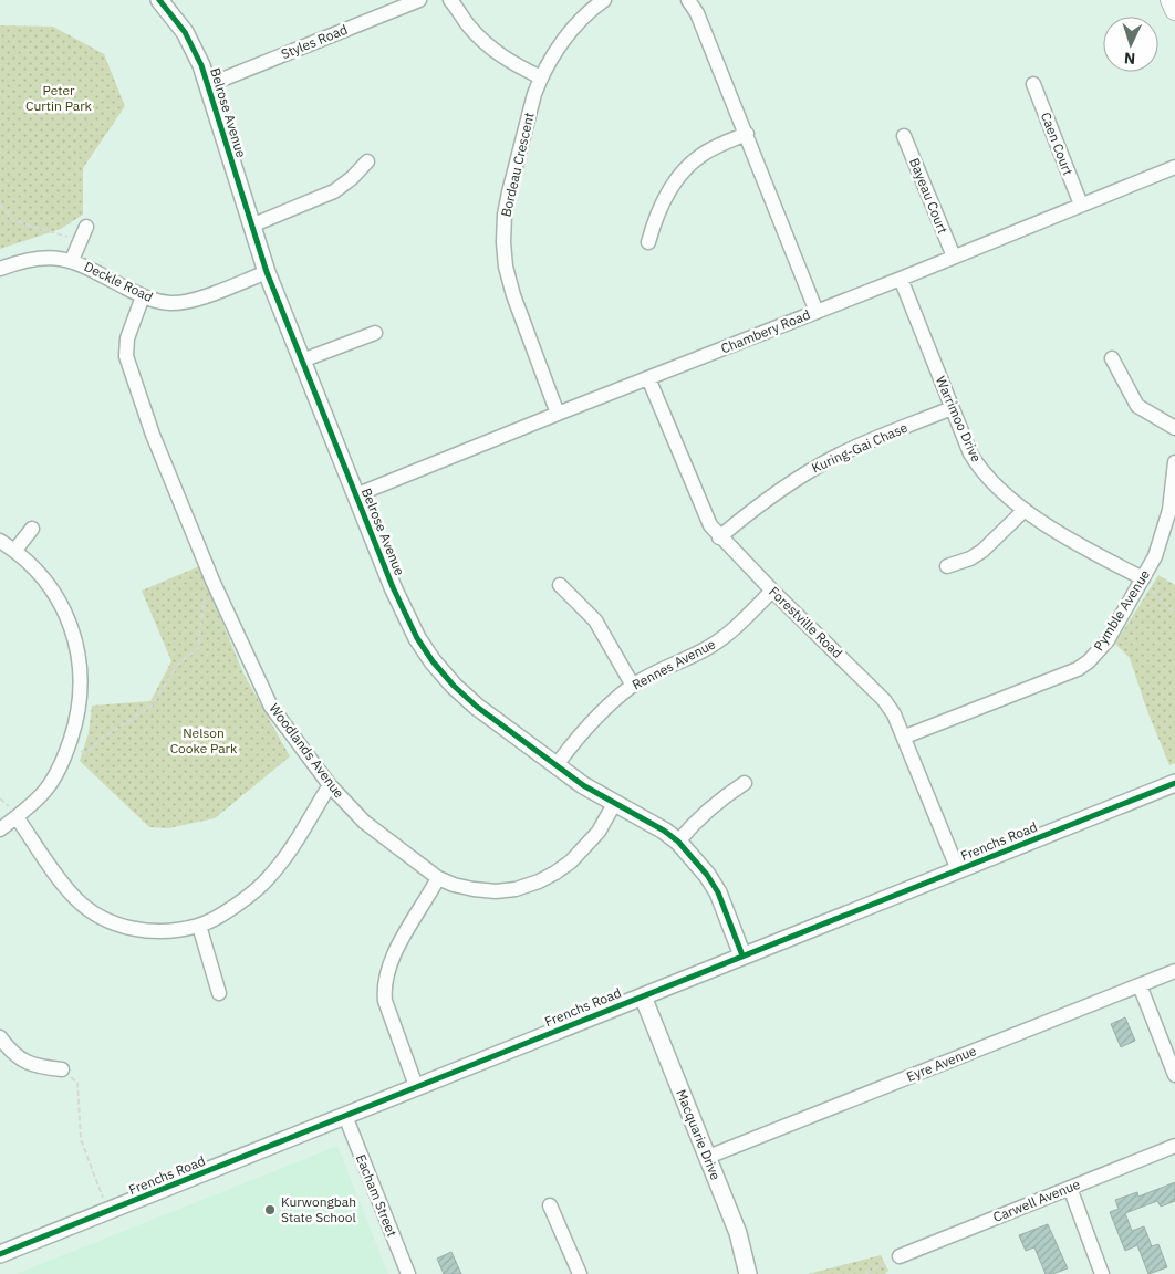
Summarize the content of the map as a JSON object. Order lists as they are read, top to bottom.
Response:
{
  "streets": {
    "street": [
      "Styles Road",
      "Belrose Avenue",
      "Caen Court",
      "Bordeau Crescent",
      "Bayeau Court",
      "Deckle Road",
      "Chambery Road",
      "Warrimoo Drive",
      "Kuring-Gai Chase",
      "Pymble Avenue",
      "Forestville Road",
      "Rennes Avenue",
      "Woodlands Avenue",
      "Frenchs Road",
      "Eyre Avenue",
      "Macquarie Drive",
      "Eacham Street",
      "Carwell Avenue"
    ]
  },
  "crossings": [
    ["Styles Road", "Belrose Avenue"],
    ["Belrose Avenue", "Deckle Road"],
    ["Belrose Avenue", "Chambery Road"],
    ["Belrose Avenue", "Rennes Avenue"],
    ["Belrose Avenue", "Woodlands Avenue"],
    ["Belrose Avenue", "Frenchs Road"],
    ["Caen Court", "Chambery Road"],
    ["Bordeau Crescent", "Chambery Road"],
    ["Bayeau Court", "Chambery Road"],
    ["Deckle Road", "Woodlands Avenue"],
    ["Chambery Road", "Warrimoo Drive"],
    ["Chambery Road", "Forestville Road"],
    ["Warrimoo Drive", "Kuring-Gai Chase"],
    ["Warrimoo Drive", "Pymble Avenue"],
    ["Kuring-Gai Chase", "Forestville Road"],
    ["Pymble Avenue", "Forestville Road"],
    ["Forestville Road", "Rennes Avenue"],
    ["Forestville Road", "Frenchs Road"],
    ["Frenchs Road", "Macquarie Drive"],
    ["Frenchs Road", "Eacham Street"],
    ["Eyre Avenue", "Macquarie Drive"]
  ],
  "parks": ["Peter Curtin Park", "Nelson Cooke Park"],
  "places": ["Kurwongbah State School"],
  "north": "bottom"
}
